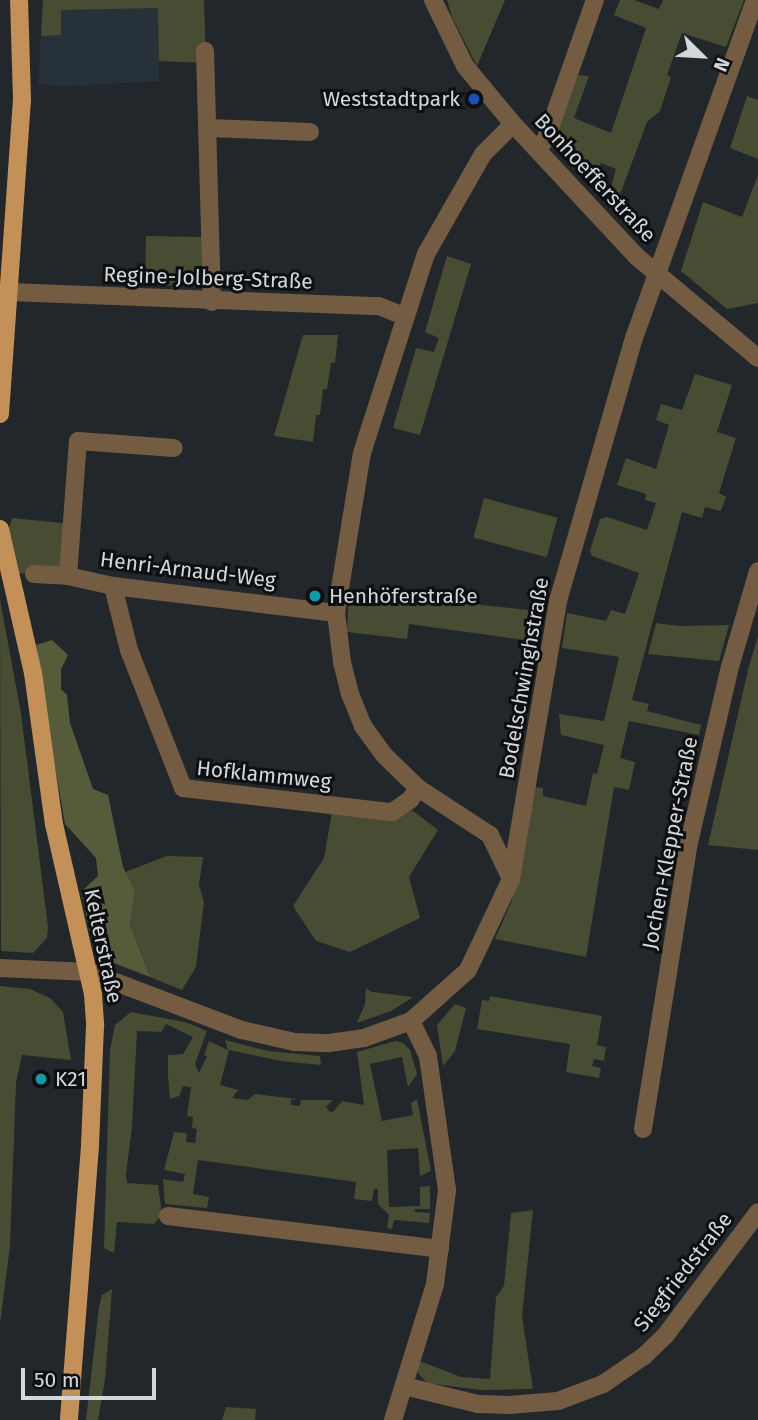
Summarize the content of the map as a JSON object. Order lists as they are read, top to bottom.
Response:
{
  "streets": {
    "main road": ["Kelterstraße"],
    "street": [
      "Bonhoefferstraße",
      "Regine-Jolberg-Straße",
      "Henri-Arnaud-Weg",
      "Bodelschwinghstraße",
      "Hofklammweg",
      "Jochen-Klepper-Straße",
      "Siegfriedstraße"
    ]
  },
  "crossings": [
    ["Bonhoefferstraße", "Bodelschwinghstraße"],
    ["Henri-Arnaud-Weg", "Hofklammweg"],
    ["Bodelschwinghstraße", "Kelterstraße"]
  ],
  "places": ["Weststadtpark", "Henhöferstraße", "K21"],
  "scale_bar": "50 m",
  "north": "bottom right"
}
